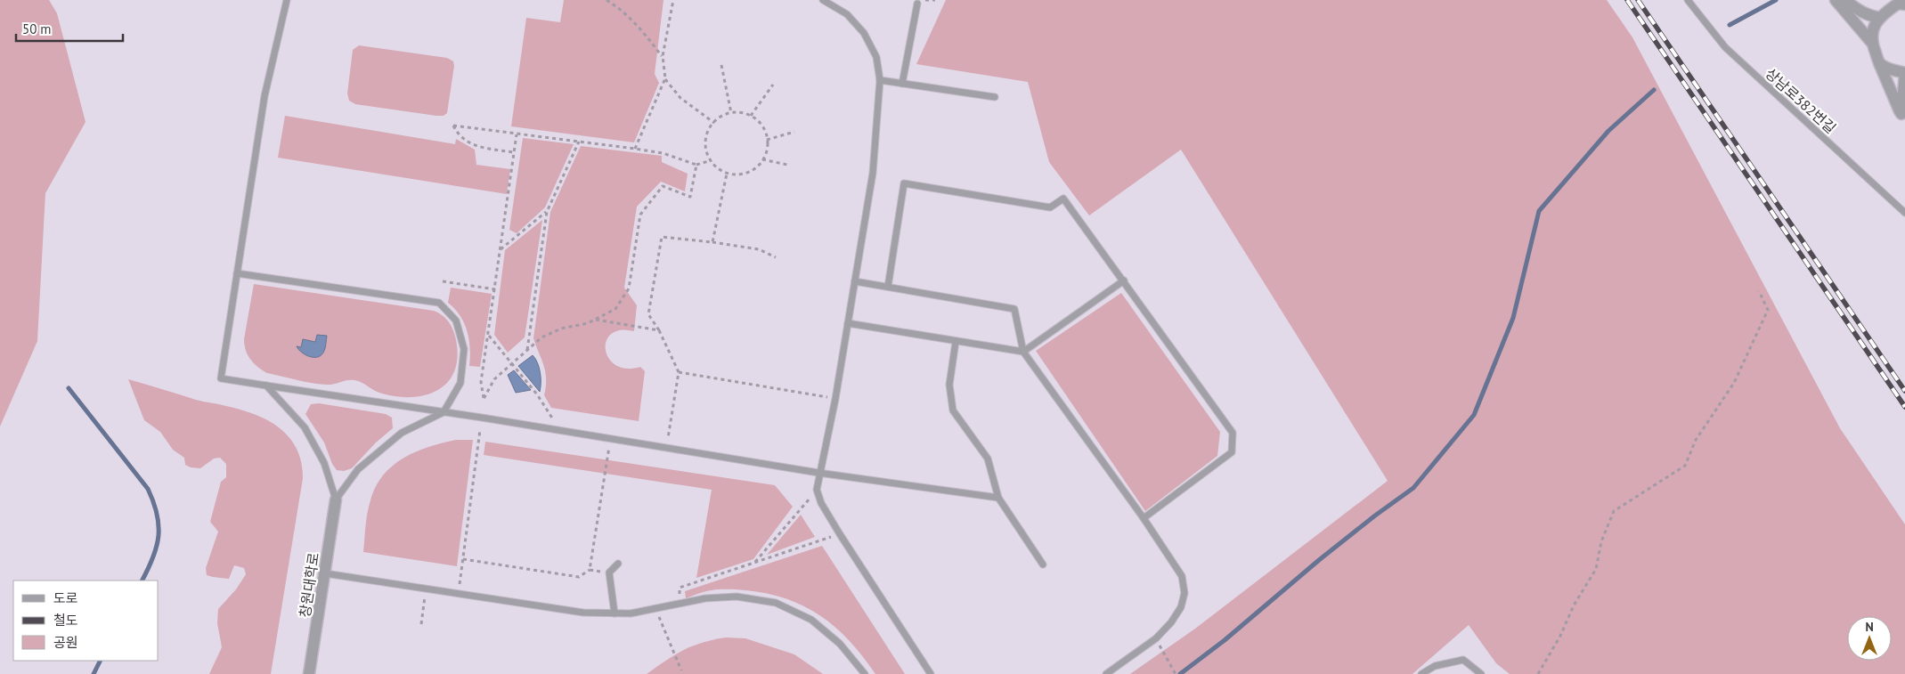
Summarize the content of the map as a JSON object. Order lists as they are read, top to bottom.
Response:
{
  "streets": {
    "street": ["창원대학로"],
    "lane": ["상남로382번길"]
  },
  "legend": ["도로", "철도", "공원"],
  "scale_bar": "50 m",
  "north": "top"
}
